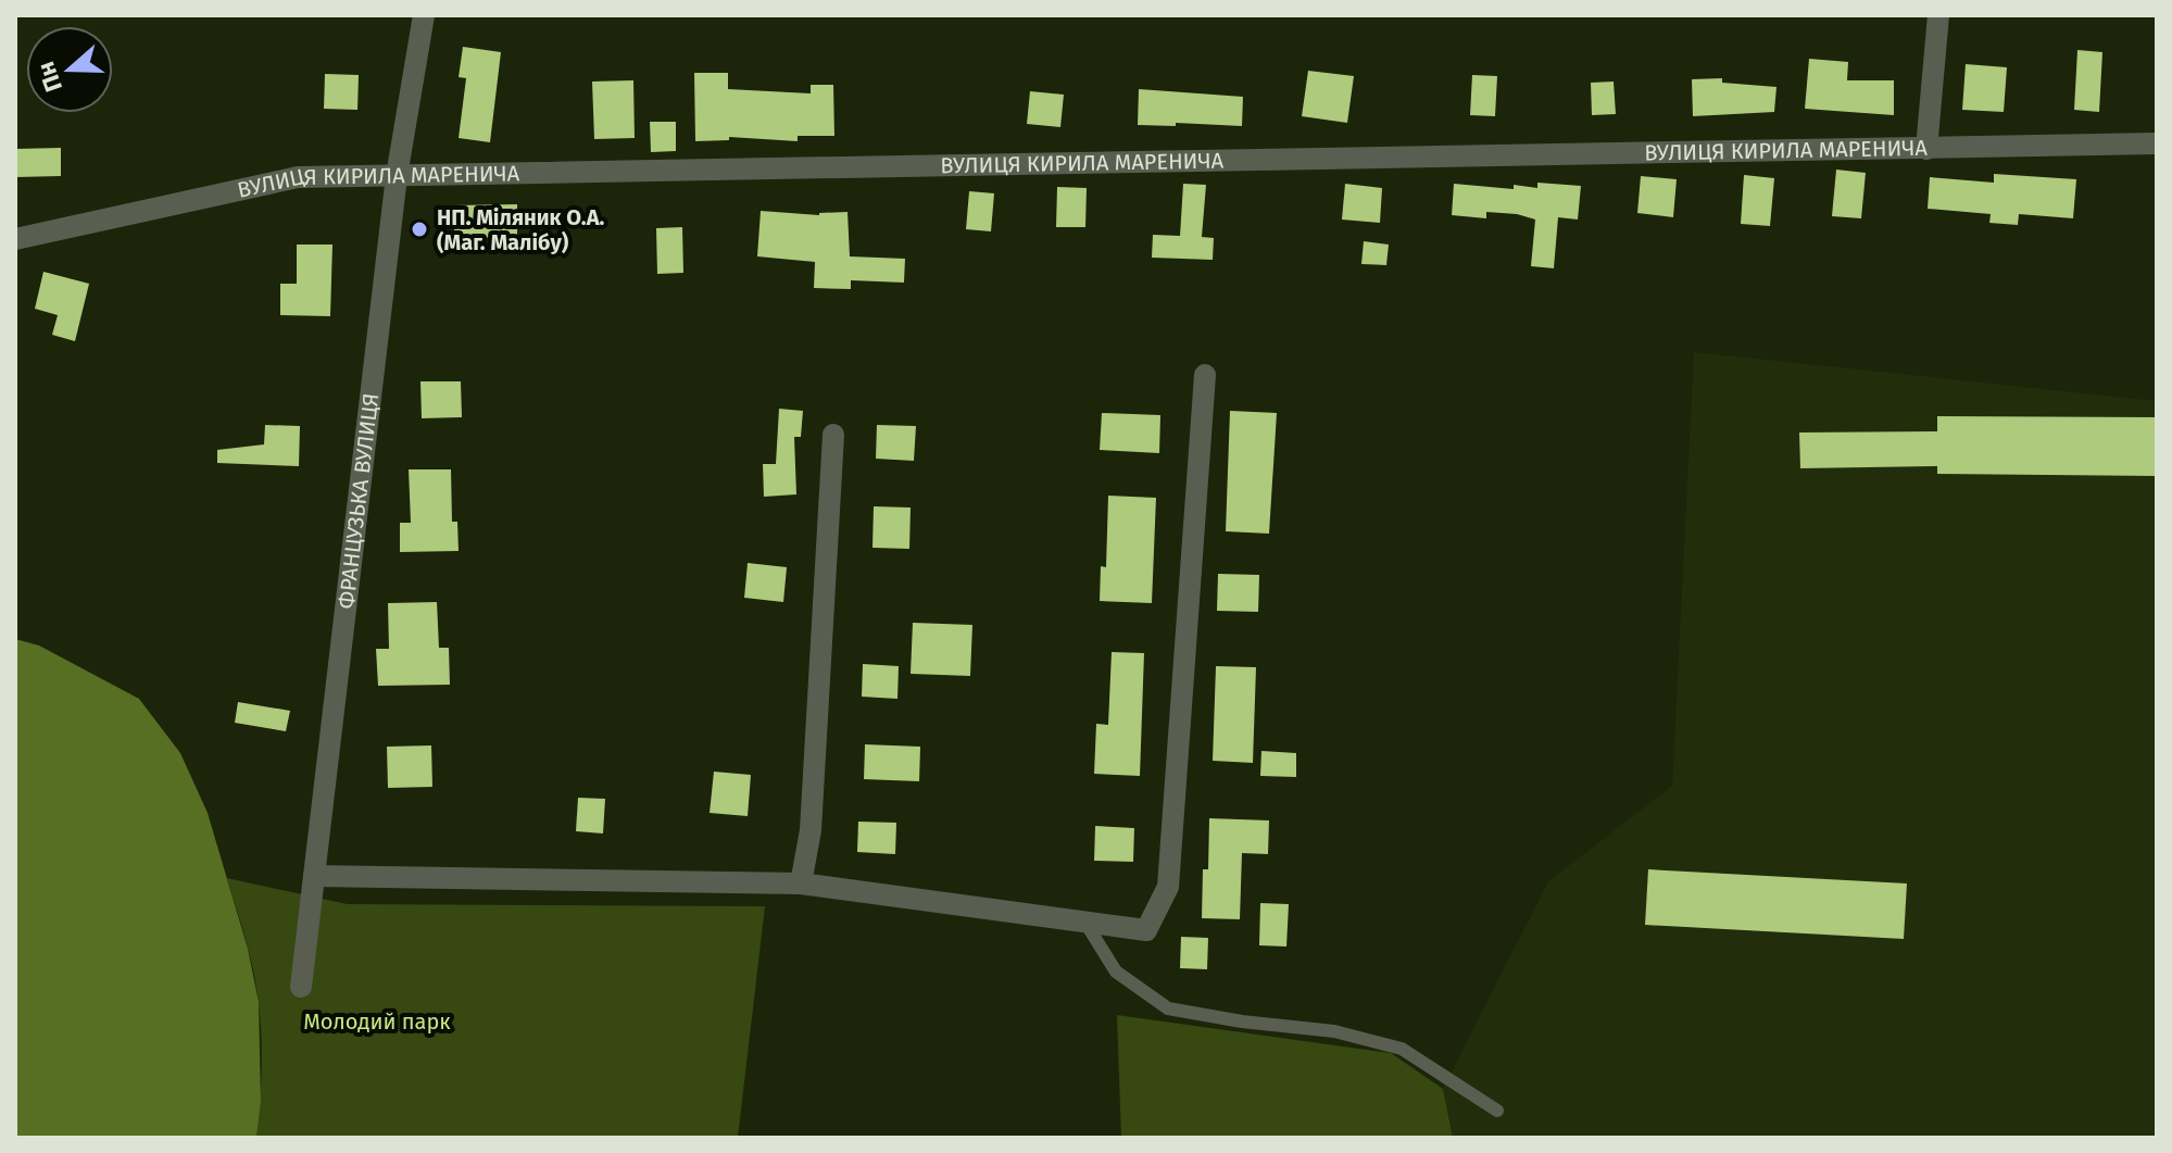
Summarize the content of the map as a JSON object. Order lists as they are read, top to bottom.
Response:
{
  "streets": {
    "street": ["ВУЛИЦЯ КИРИЛА МАРЕНИЧА", "ФРАНЦУЗЬКА ВУЛИЦЯ"]
  },
  "crossings": [
    ["ВУЛИЦЯ КИРИЛА МАРЕНИЧА", "ФРАНЦУЗЬКА ВУЛИЦЯ"]
  ],
  "parks": ["Молодий парк"],
  "places": ["НП. Міляник О.А. (Маг. Малібу)"],
  "north": "left"
}
